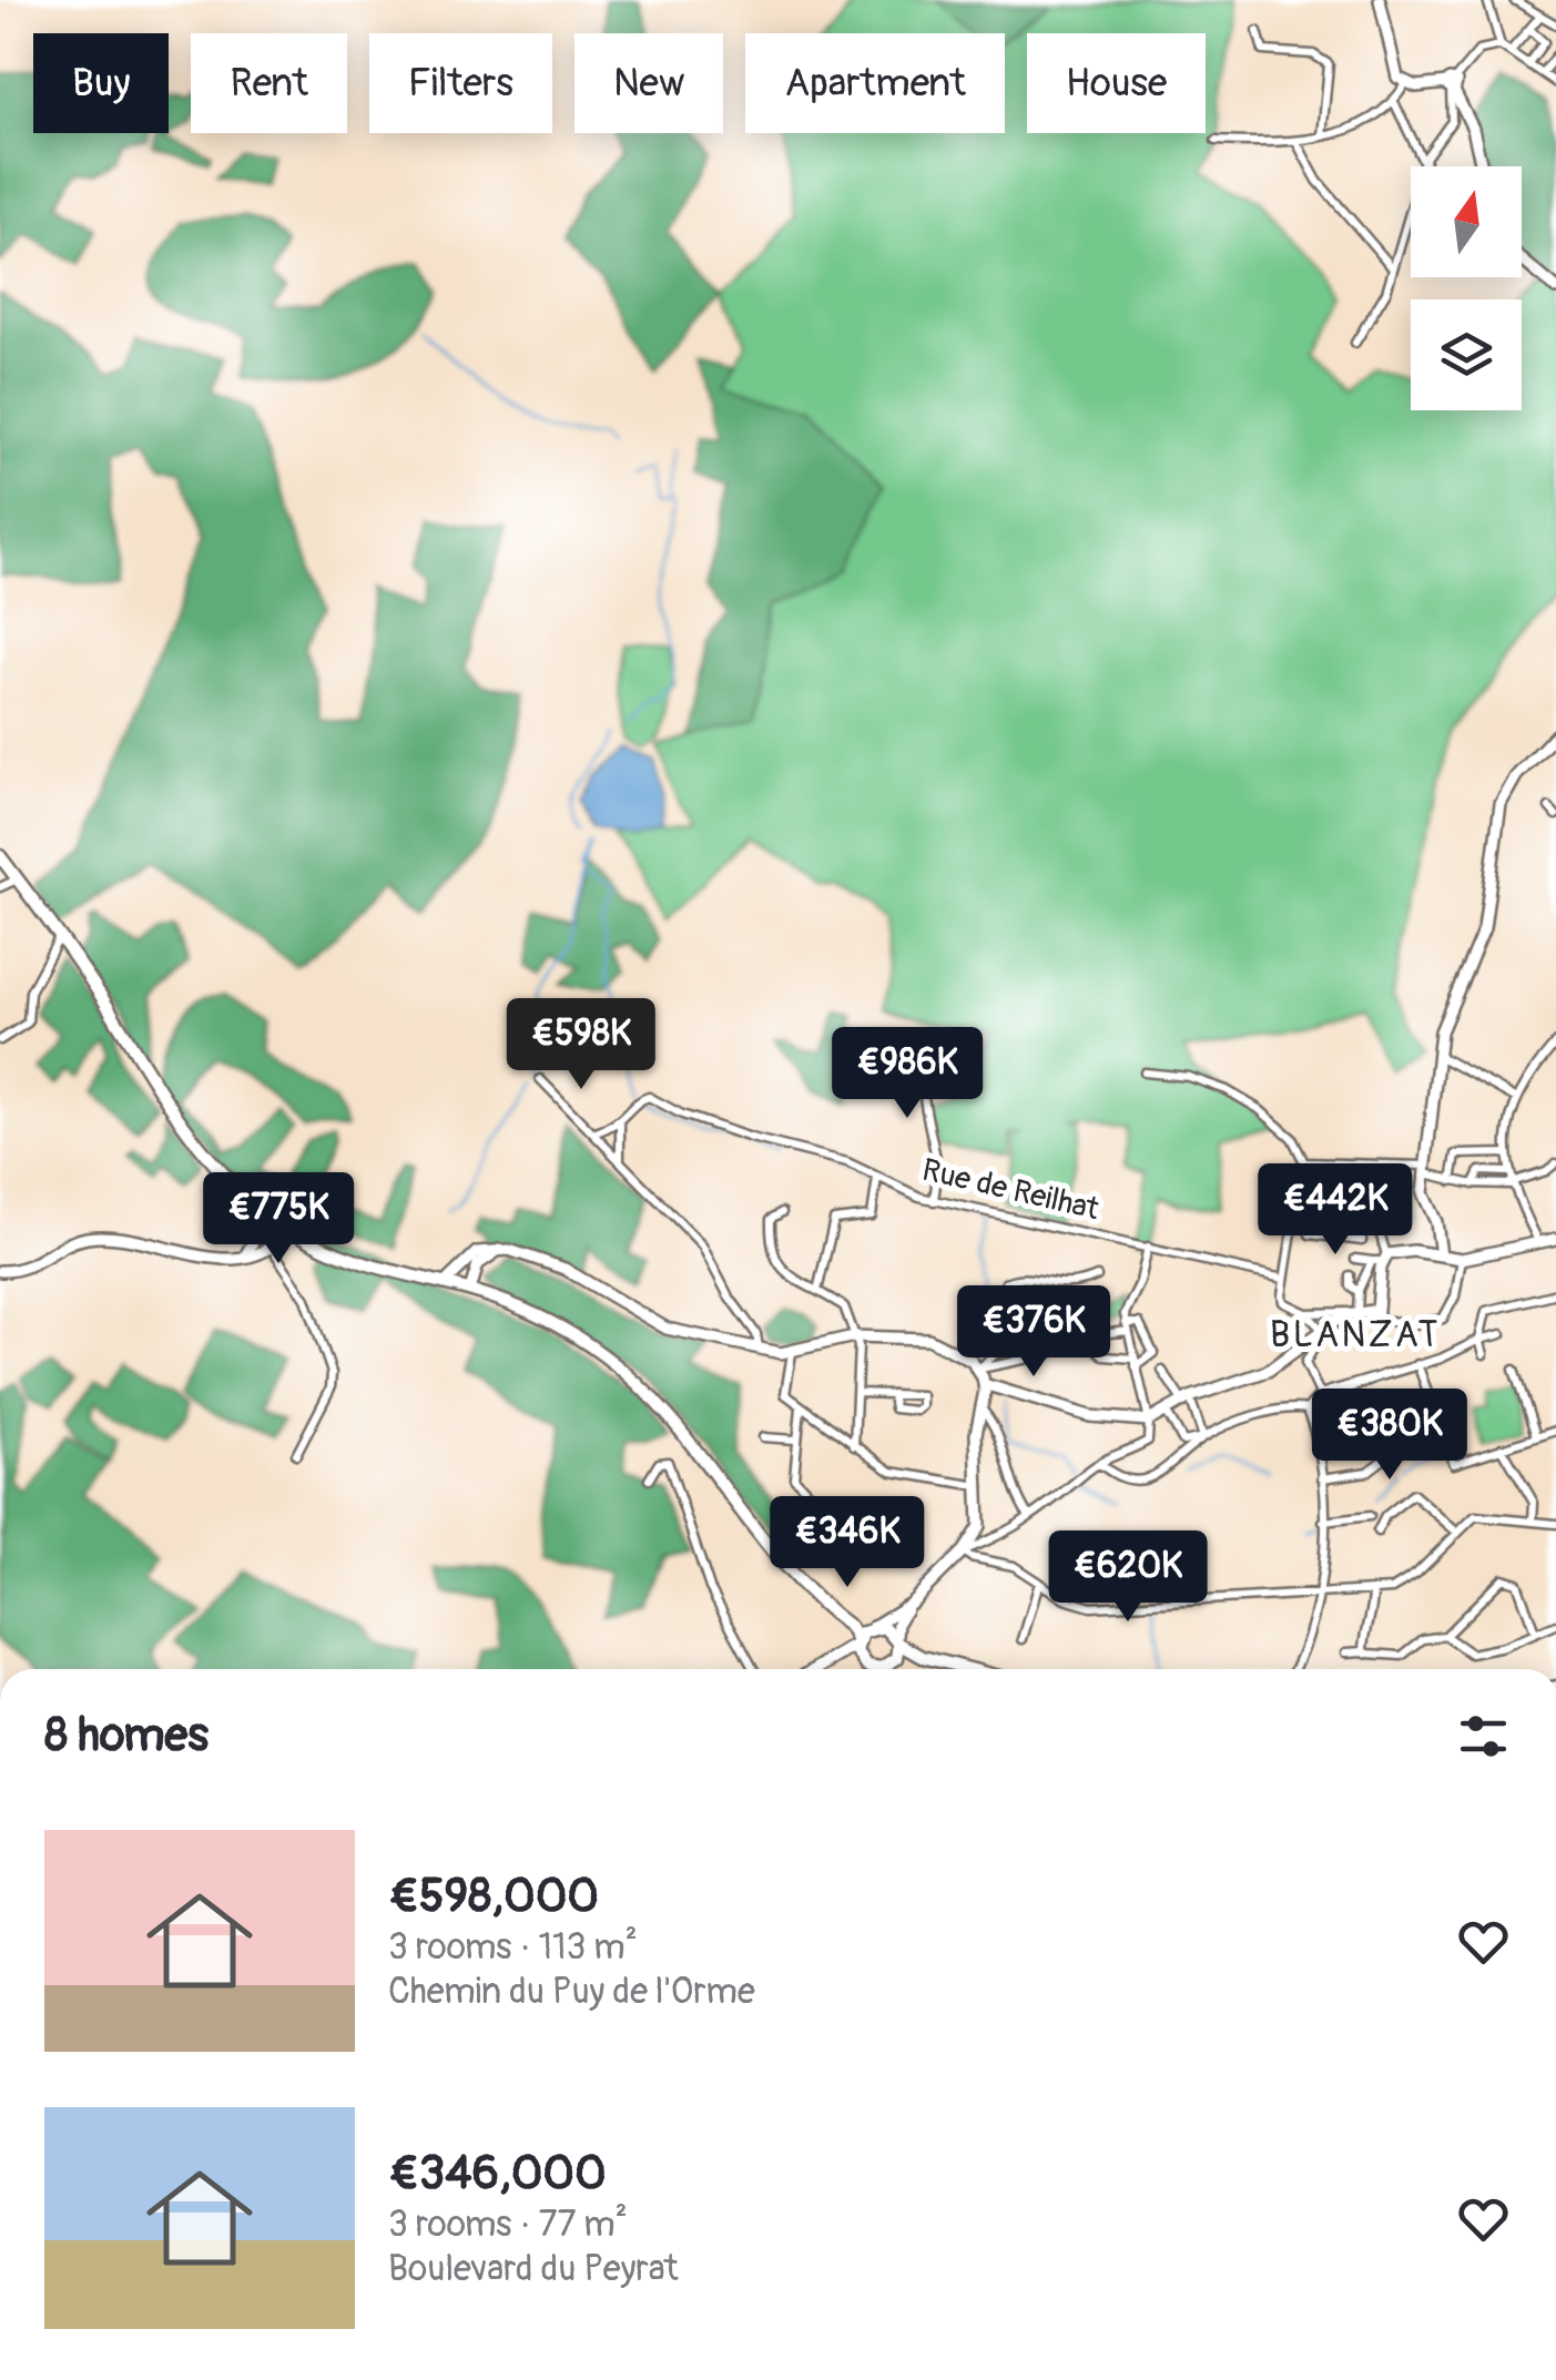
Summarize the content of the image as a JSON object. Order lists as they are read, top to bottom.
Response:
{
  "streets": {
    "street": ["Rue de Reilhat"]
  },
  "districts": ["BLANZAT"],
  "north": "top",
  "page": {
    "chip": [
      "Buy",
      "Rent",
      "Filters",
      "New",
      "Apartment",
      "House"
    ],
    "price": [
      "€598K",
      "€986K",
      "€442K",
      "€775K",
      "€376K",
      "€380K",
      "€346K",
      "€620K"
    ],
    "heading": "8 homes",
    "list": [
      {
        "name": "€598,000",
        "note": "3 rooms · 113 m² · Chemin du Puy de l'Orme"
      },
      {
        "name": "€346,000",
        "note": "3 rooms · 77 m² · Boulevard du Peyrat"
      }
    ]
  }
}
